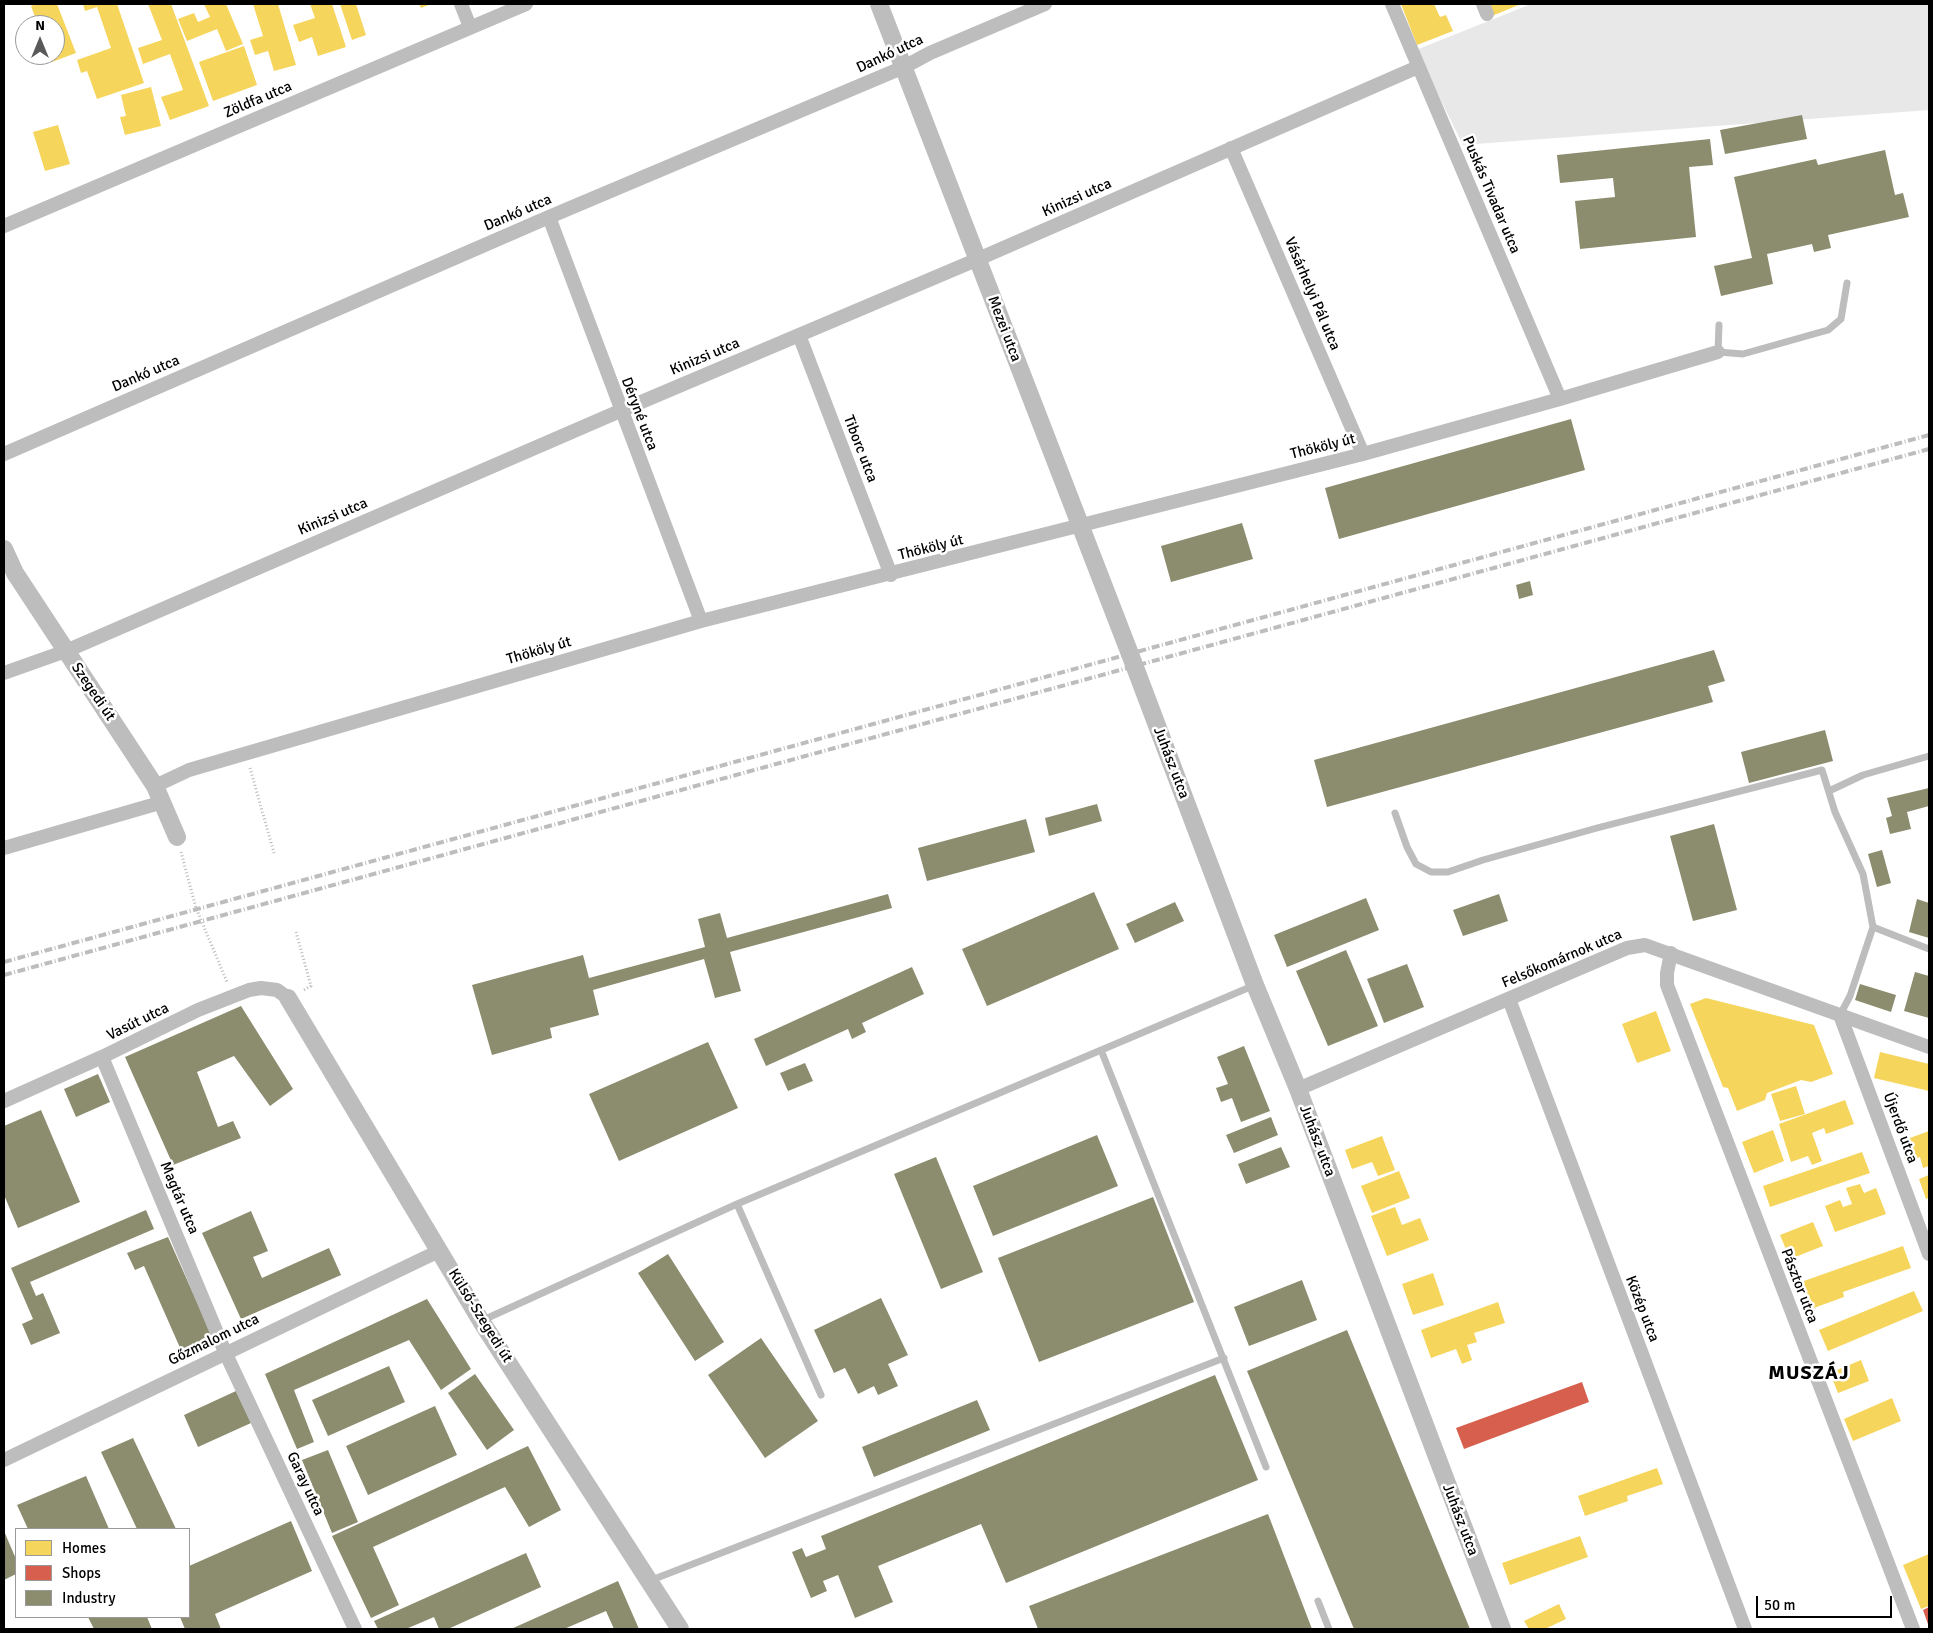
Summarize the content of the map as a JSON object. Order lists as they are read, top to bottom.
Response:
{
  "streets": {
    "street": [
      "Dankó utca",
      "Zöldfa utca",
      "Puskás Tivadar utca",
      "Kinizsi utca",
      "Vásárhelyi Pál utca",
      "Mezei utca",
      "Déryné utca",
      "Thököly út",
      "Tiborc utca",
      "Szegedi út",
      "Juhász utca",
      "Felsőkomárnok utca",
      "Vasút utca",
      "Újerdő utca",
      "Magtár utca",
      "Pásztor utca",
      "Közép utca",
      "Külső-Szegedi út",
      "Gőzmalom utca",
      "Garay utca"
    ]
  },
  "crossings": [
    ["Dankó utca", "Mezei utca"],
    ["Dankó utca", "Déryné utca"],
    ["Puskás Tivadar utca", "Kinizsi utca"],
    ["Puskás Tivadar utca", "Thököly út"],
    ["Kinizsi utca", "Vásárhelyi Pál utca"],
    ["Kinizsi utca", "Mezei utca"],
    ["Kinizsi utca", "Déryné utca"],
    ["Kinizsi utca", "Tiborc utca"],
    ["Kinizsi utca", "Szegedi út"],
    ["Vásárhelyi Pál utca", "Thököly út"],
    ["Mezei utca", "Thököly út"],
    ["Mezei utca", "Juhász utca"],
    ["Déryné utca", "Thököly út"],
    ["Thököly út", "Tiborc utca"],
    ["Thököly út", "Szegedi út"],
    ["Juhász utca", "Felsőkomárnok utca"],
    ["Felsőkomárnok utca", "Újerdő utca"],
    ["Felsőkomárnok utca", "Pásztor utca"],
    ["Felsőkomárnok utca", "Közép utca"],
    ["Vasút utca", "Magtár utca"],
    ["Vasút utca", "Külső-Szegedi út"],
    ["Magtár utca", "Gőzmalom utca"],
    ["Magtár utca", "Garay utca"],
    ["Külső-Szegedi út", "Gőzmalom utca"],
    ["Gőzmalom utca", "Garay utca"]
  ],
  "districts": ["MUSZÁJ"],
  "legend": ["Homes", "Shops", "Industry"],
  "scale_bar": "50 m",
  "north": "top"
}
